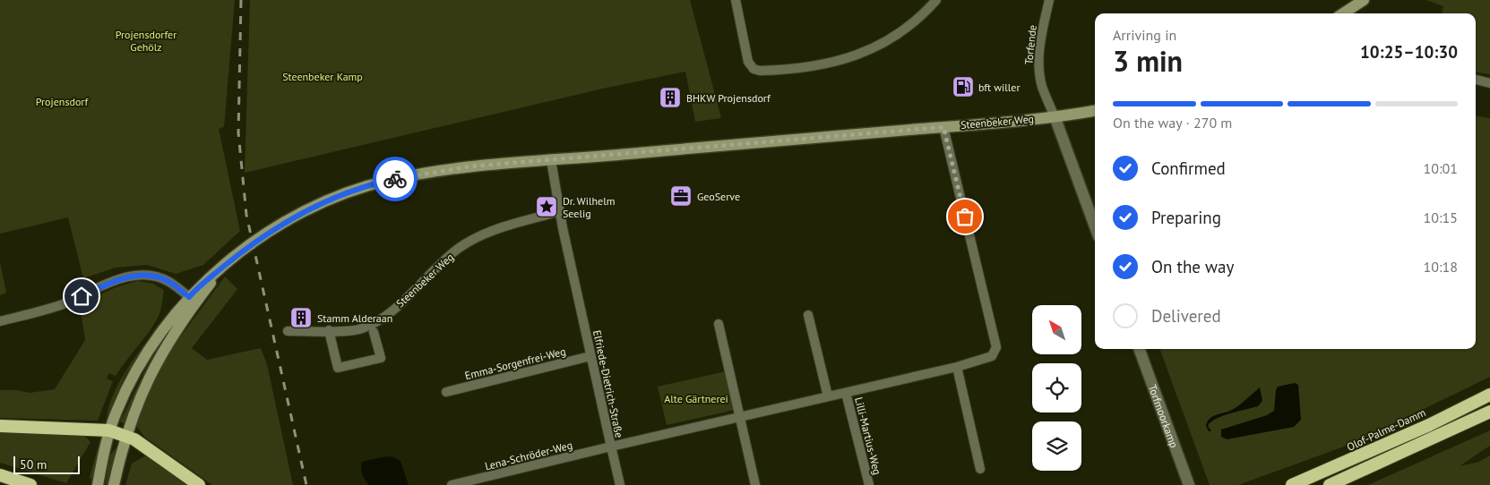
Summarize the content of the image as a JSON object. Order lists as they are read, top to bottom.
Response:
{
  "streets": {
    "highway": ["Olof-Palme-Damm"],
    "main road": ["Steenbeker Weg"],
    "street": [
      "Torfende",
      "Emma-Sorgenfrei-Weg",
      "Elfriede-Dietrich-Straße",
      "Torfmoorkamp",
      "Lilli-Martius-Weg",
      "Lena-Schröder-Weg"
    ]
  },
  "crossings": [
    ["Torfende", "Steenbeker Weg"],
    ["Steenbeker Weg", "Elfriede-Dietrich-Straße"],
    ["Emma-Sorgenfrei-Weg", "Elfriede-Dietrich-Straße"],
    ["Elfriede-Dietrich-Straße", "Lilli-Martius-Weg"],
    ["Elfriede-Dietrich-Straße", "Lena-Schröder-Weg"]
  ],
  "parks": [
    "Projensdorfer Gehölz",
    "Steenbeker Kamp",
    "Projensdorf",
    "Alte Gärtnerei"
  ],
  "places": {
    "fuel station": ["bft willer"],
    "building": ["BHKW Projensdorf", "Stamm Alderaan"],
    "office": ["GeoServe"],
    "place": ["Dr. Wilhelm Seelig"]
  },
  "scale_bar": "50 m",
  "north": "top left",
  "page": {
    "heading": ["3 min", "Arriving in", "10:25–10:30"],
    "bar": "On the way · 270 m",
    "list": [
      ["Confirmed", "10:01"],
      ["Preparing", "10:15"],
      ["On the way", "10:18"],
      "Delivered"
    ],
    "scale": "50 m"
  }
}
